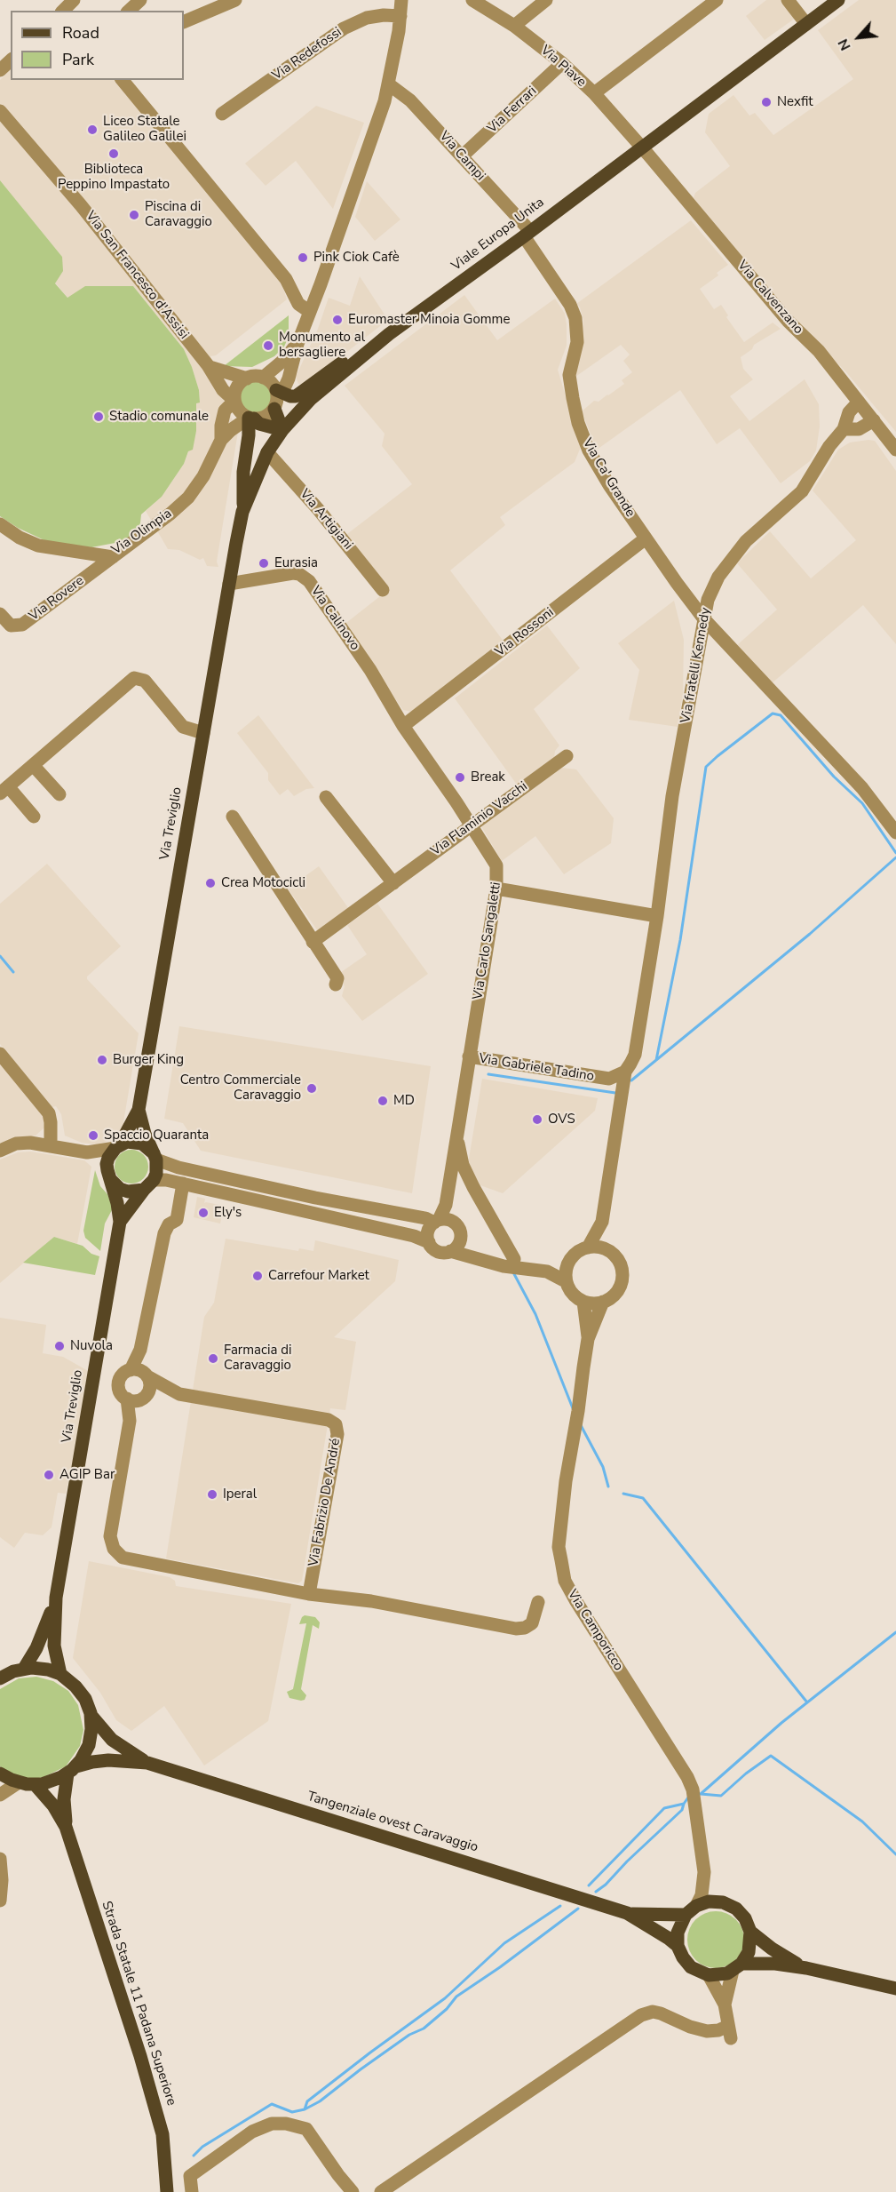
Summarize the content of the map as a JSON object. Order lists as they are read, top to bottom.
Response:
{
  "streets": {
    "main road": [
      "Viale Europa Unita",
      "Via Treviglio",
      "Tangenziale ovest Caravaggio",
      "Strada Statale 11 Padana Superiore"
    ],
    "street": [
      "Via Redefossi",
      "Via Piave",
      "Via Ferrari",
      "Via Campi",
      "Via San Francesco d'Assisi",
      "Via Calvenzano",
      "Via Ca' Grande",
      "Via Artigiani",
      "Via Olimpia",
      "Via Rovere",
      "Via Calinovo",
      "Via Rossoni",
      "Via fratelli Kennedy",
      "Via Flaminio Vacchi",
      "Via Carlo Sangaletti",
      "Via Gabriele Tadino",
      "Via Fabrizio De André",
      "Via Camporicco"
    ]
  },
  "crossings": [
    ["Via Piave", "Via Ferrari"],
    ["Via Piave", "Viale Europa Unita"],
    ["Via Piave", "Via Calvenzano"],
    ["Via Ferrari", "Via Campi"],
    ["Via Campi", "Viale Europa Unita"],
    ["Via Campi", "Via Ca' Grande"],
    ["Viale Europa Unita", "Via Calvenzano"],
    ["Viale Europa Unita", "Via Ca' Grande"],
    ["Viale Europa Unita", "Via Artigiani"],
    ["Viale Europa Unita", "Via Treviglio"],
    ["Via San Francesco d'Assisi", "Via Olimpia"],
    ["Via Calvenzano", "Via fratelli Kennedy"],
    ["Via Ca' Grande", "Via Rossoni"],
    ["Via Ca' Grande", "Via fratelli Kennedy"],
    ["Via Olimpia", "Via Rovere"],
    ["Via Calinovo", "Via Rossoni"],
    ["Via Calinovo", "Via Treviglio"],
    ["Via Calinovo", "Via Carlo Sangaletti"],
    ["Via Rossoni", "Via Carlo Sangaletti"],
    ["Via Flaminio Vacchi", "Via Carlo Sangaletti"],
    ["Via Treviglio", "Tangenziale ovest Caravaggio"],
    ["Via Carlo Sangaletti", "Via Gabriele Tadino"],
    ["Via Camporicco", "Tangenziale ovest Caravaggio"],
    ["Tangenziale ovest Caravaggio", "Strada Statale 11 Padana Superiore"]
  ],
  "places": [
    "Nexfit",
    "Liceo Statale Galileo Galilei",
    "Biblioteca Peppino Impastato",
    "Piscina di Caravaggio",
    "Pink Ciok Cafè",
    "Euromaster Minoia Gomme",
    "Monumento al bersagliere",
    "Stadio comunale",
    "Eurasia",
    "Break",
    "Crea Motocicli",
    "Burger King",
    "Centro Commerciale Caravaggio",
    "MD",
    "OVS",
    "Spaccio Quaranta",
    "Ely's",
    "Carrefour Market",
    "Nuvola",
    "Farmacia di Caravaggio",
    "AGIP Bar",
    "Iperal"
  ],
  "legend": ["Road", "Park"],
  "north": "bottom left"
}
